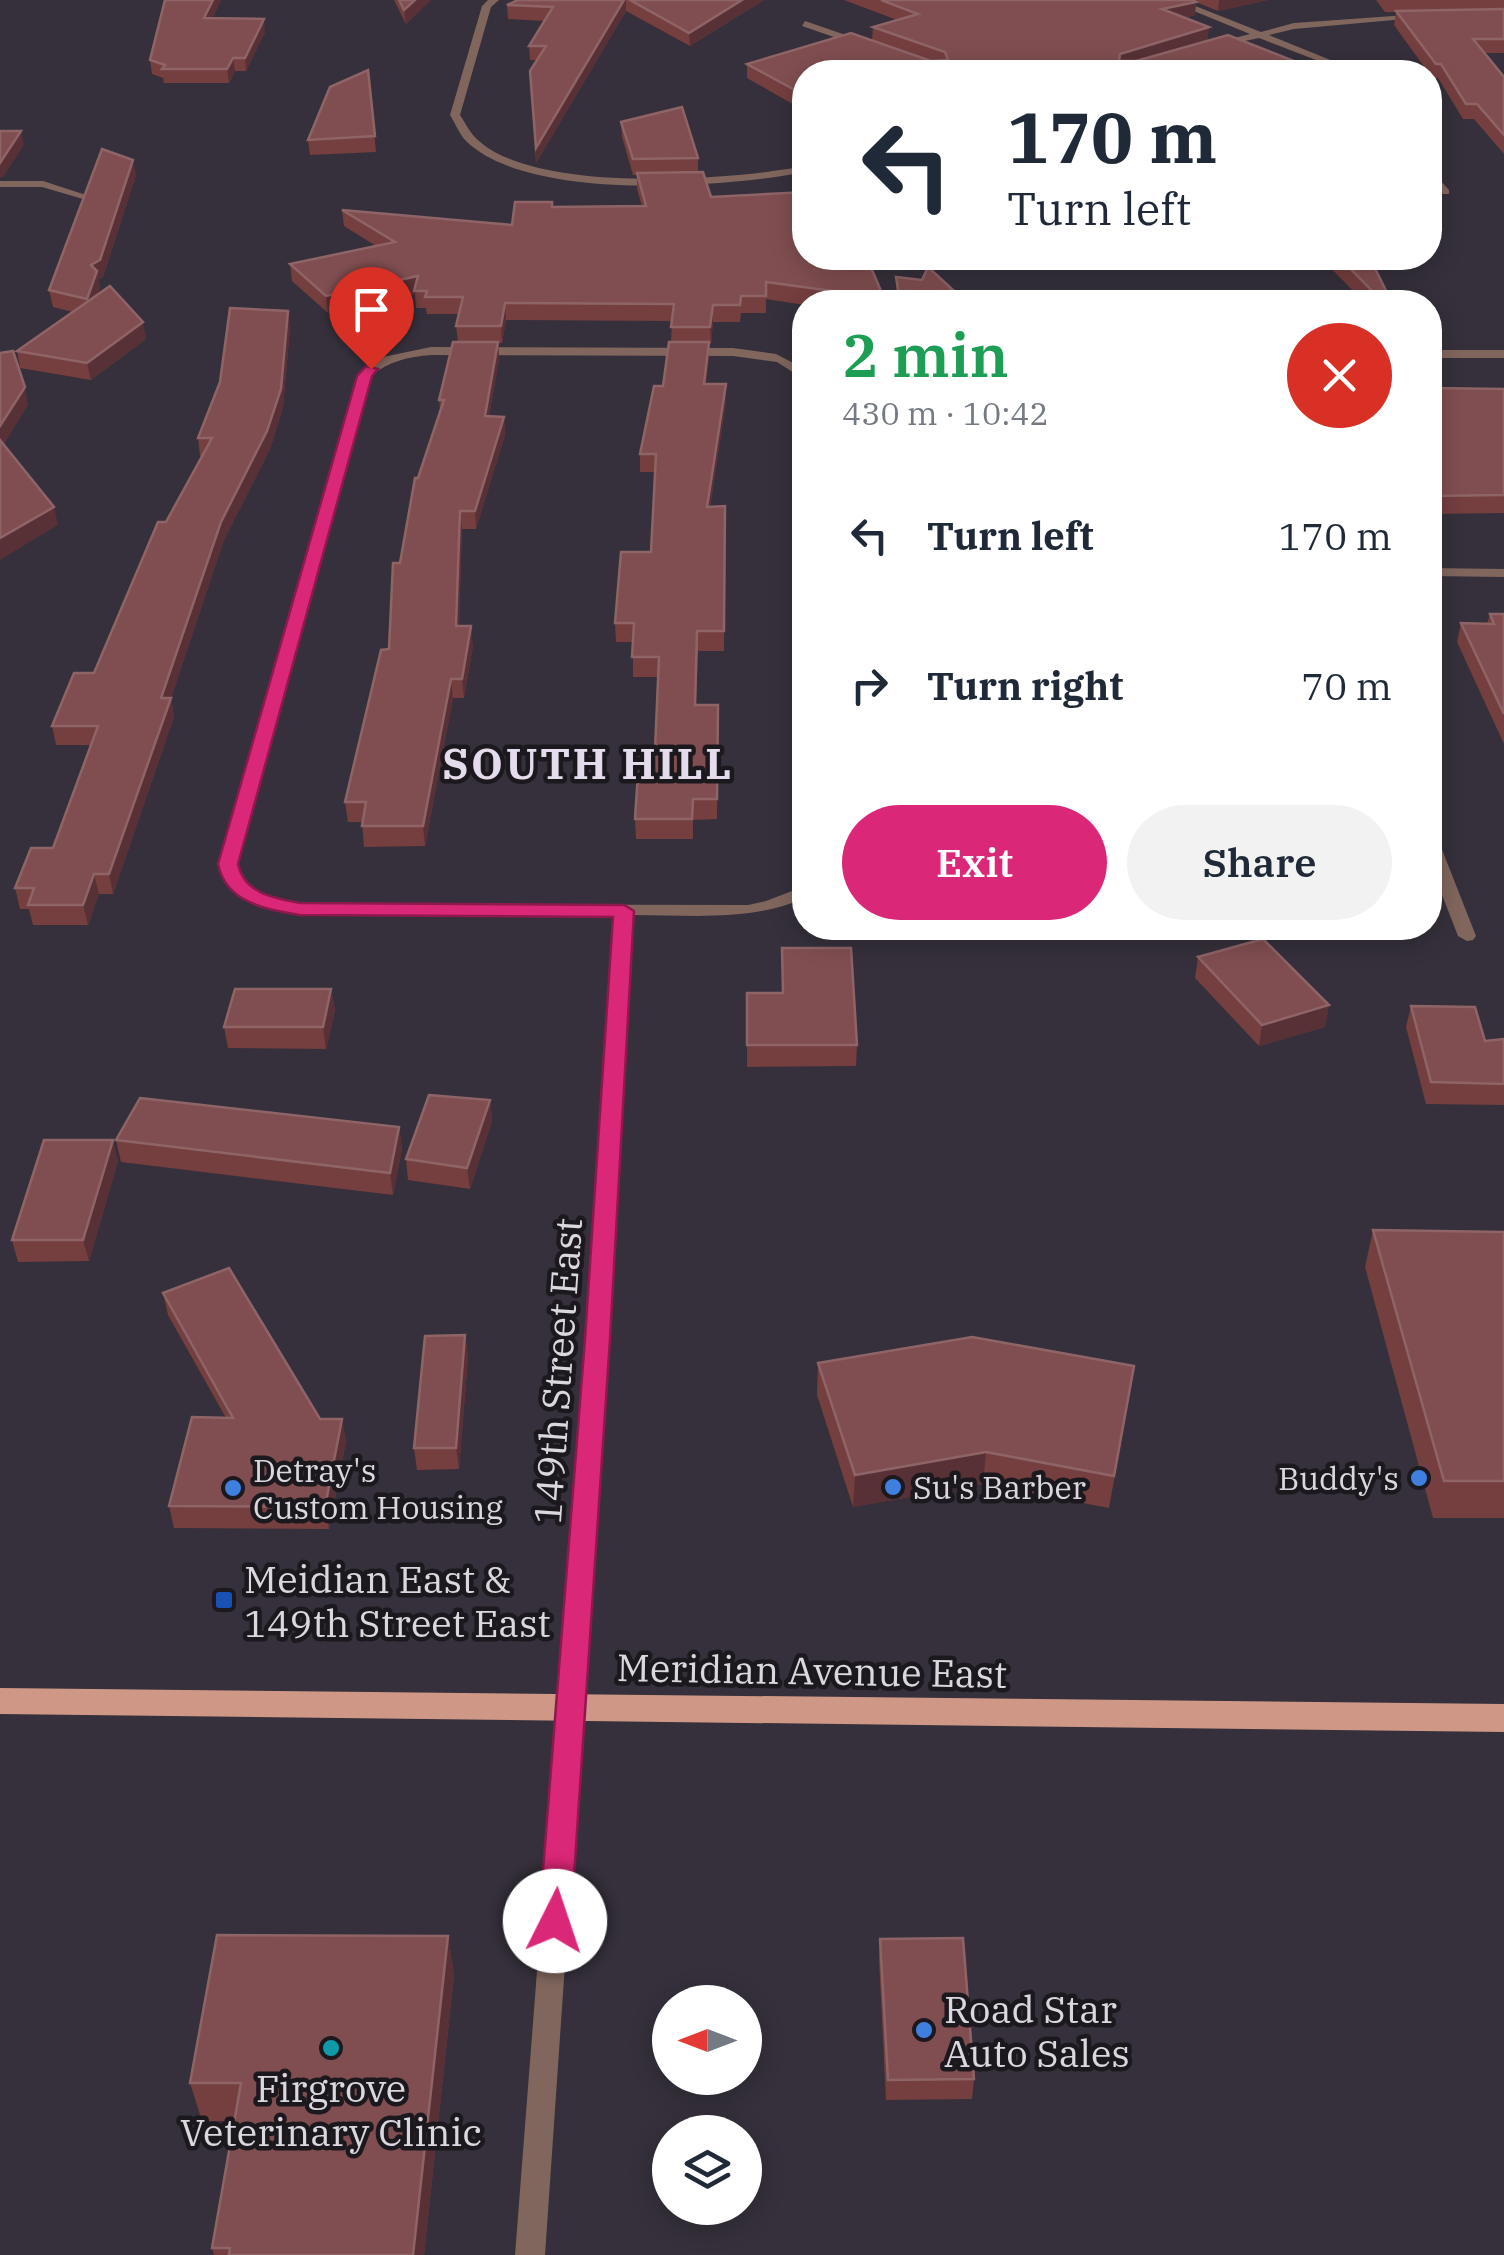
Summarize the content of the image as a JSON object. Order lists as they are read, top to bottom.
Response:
{
  "streets": {
    "main road": ["Meridian Avenue East"],
    "street": ["149th Street East"]
  },
  "crossings": [
    ["149th Street East", "Meridian Avenue East"]
  ],
  "districts": ["SOUTH HILL"],
  "places": {
    "other": [
      "Buddy's",
      "Su's Barber",
      "Detray's Custom Housing",
      "Road Star Auto Sales",
      "Firgrove Veterinary Clinic"
    ],
    "transit": ["Meidian East & 149th Street East"]
  },
  "north": "left",
  "page": {
    "turn": ["170 m", "Turn left"],
    "heading": ["2 min", "430 m · 10:42"],
    "list": [
      {
        "name": "Turn left",
        "value": "170 m"
      },
      {
        "name": "Turn right",
        "value": "70 m"
      }
    ],
    "buttons": ["Exit", "Share"]
  }
}
